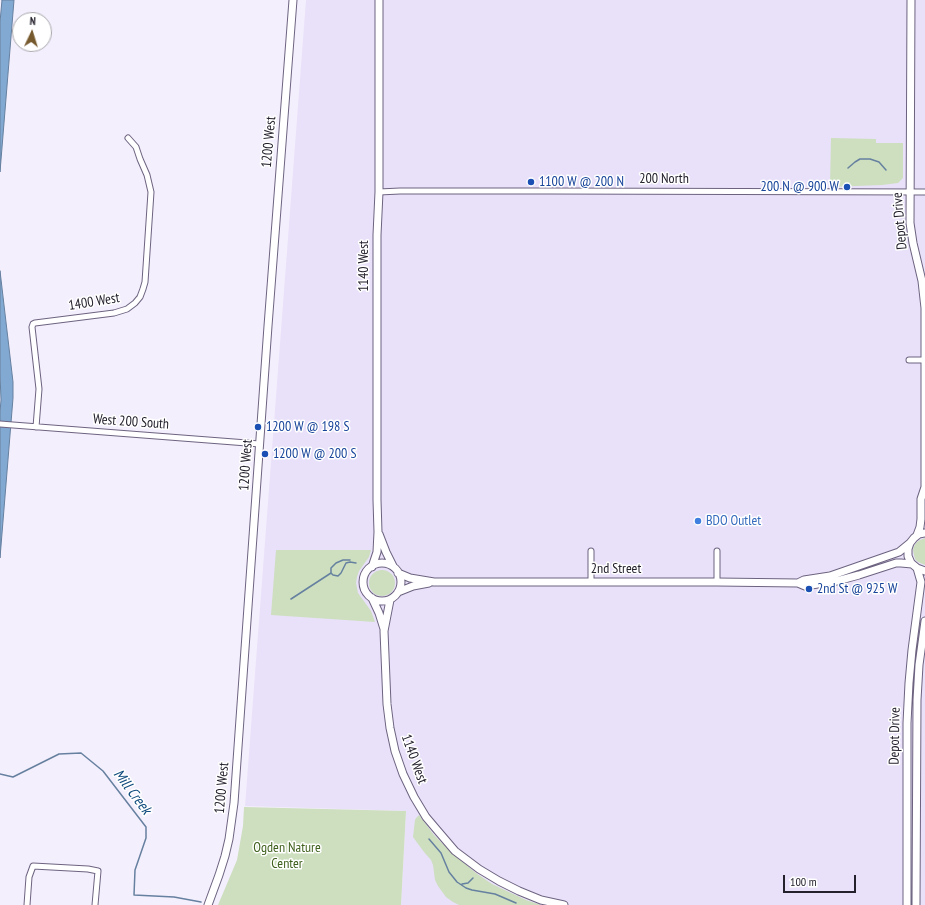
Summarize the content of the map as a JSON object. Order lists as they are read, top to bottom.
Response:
{
  "streets": {
    "street": [
      "1200 West",
      "200 North",
      "Depot Drive",
      "1140 West",
      "1400 West",
      "West 200 South",
      "2nd Street"
    ]
  },
  "crossings": [
    ["1200 West", "West 200 South"],
    ["200 North", "Depot Drive"],
    ["200 North", "1140 West"],
    ["Depot Drive", "2nd Street"],
    ["1140 West", "2nd Street"],
    ["1400 West", "West 200 South"]
  ],
  "water": ["Mill Creek"],
  "parks": ["Ogden Nature Center"],
  "places": [
    "1100 W @ 200 N",
    "200 N @ 900 W",
    "1200 W @ 198 S",
    "1200 W @ 200 S",
    "BDO Outlet",
    "2nd St @ 925 W"
  ],
  "scale_bar": "100 m",
  "north": "top"
}
